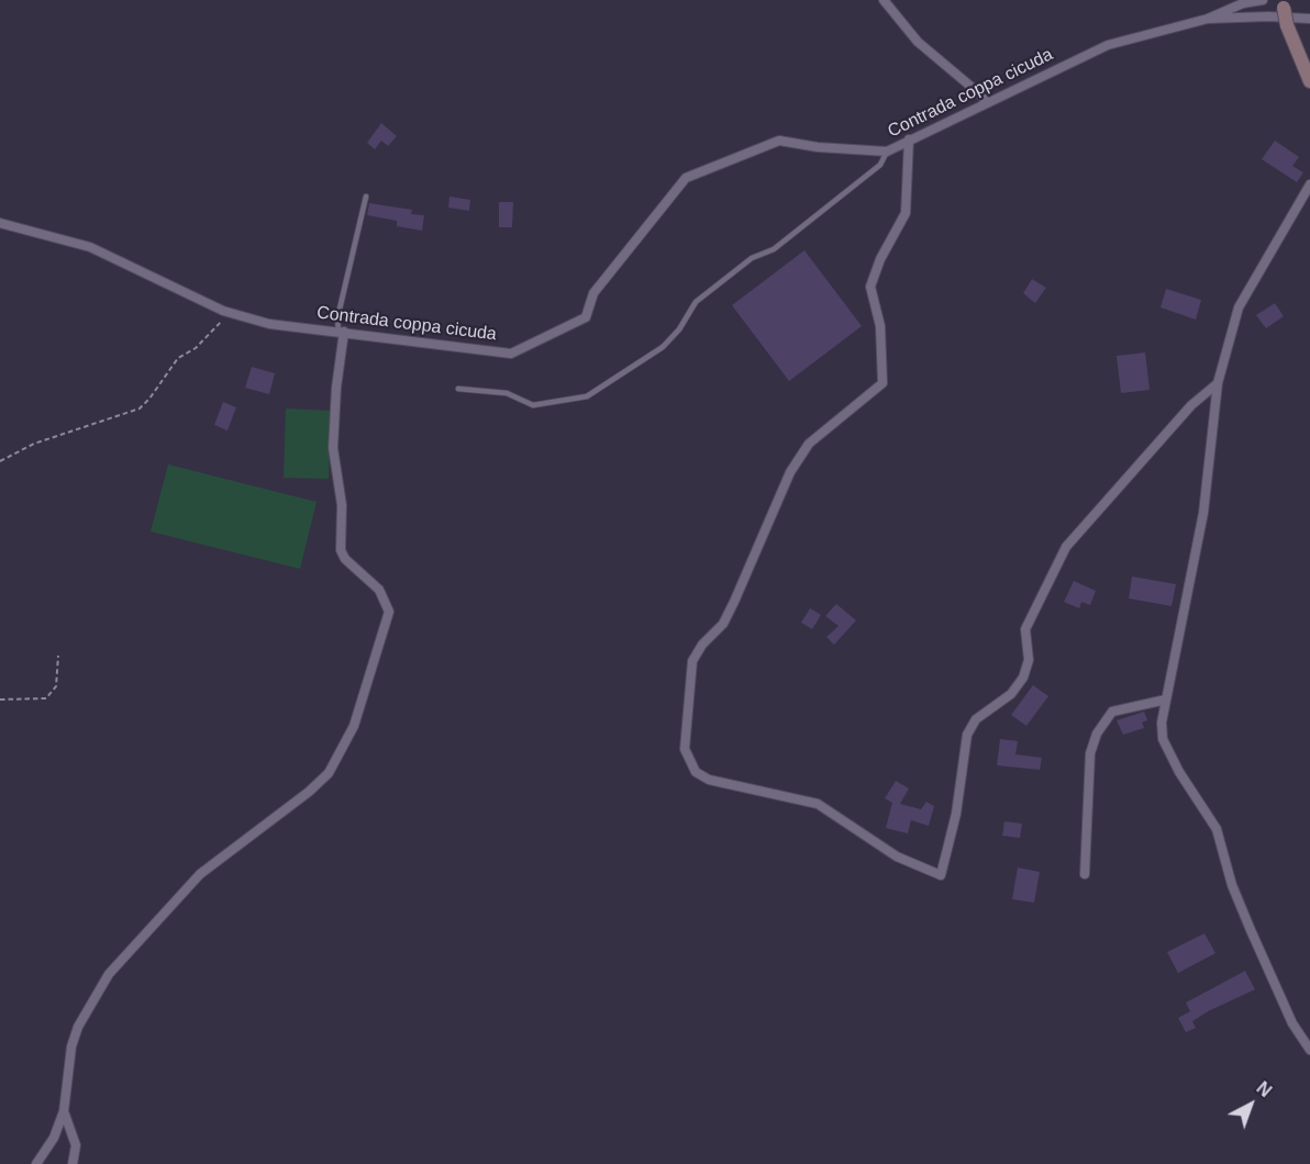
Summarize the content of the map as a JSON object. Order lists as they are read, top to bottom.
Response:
{
  "streets": {
    "street": ["Contrada coppa cicuda"]
  },
  "north": "top right"
}
